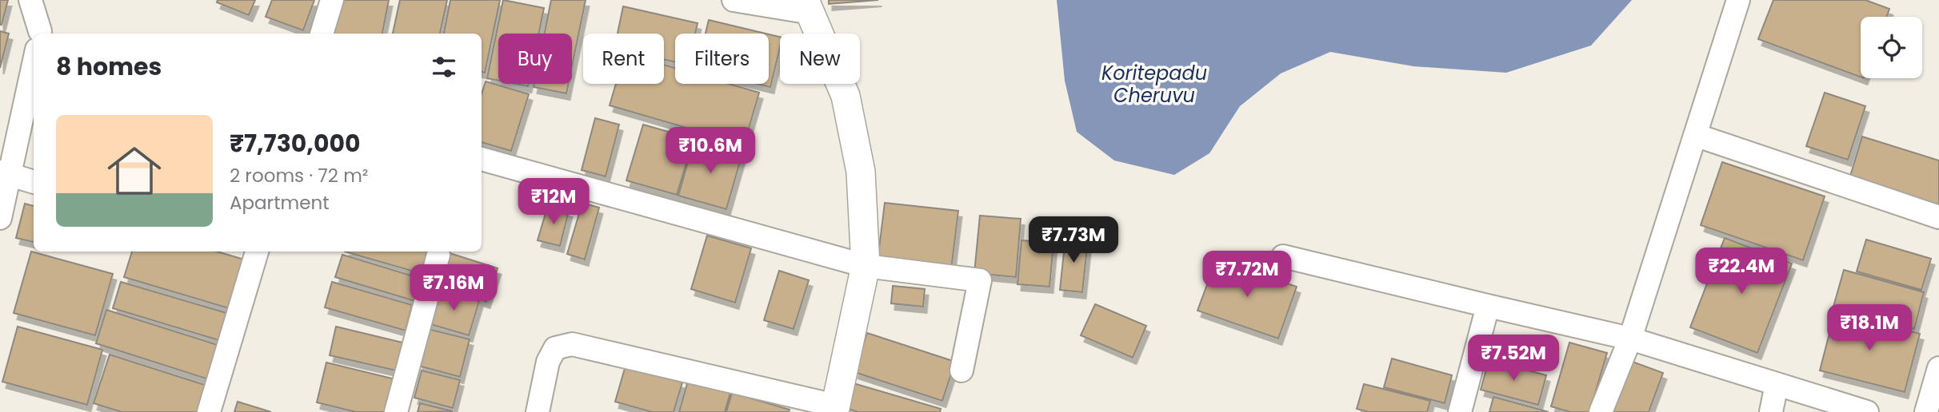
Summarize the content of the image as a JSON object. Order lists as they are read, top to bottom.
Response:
{
  "water": ["Koritepadu Cheruvu"],
  "page": {
    "chip": [
      "Buy",
      "Rent",
      "Filters",
      "New"
    ],
    "heading": "8 homes",
    "list": [
      {
        "name": "₹7,730,000",
        "note": "2 rooms · 72 m² · Apartment"
      }
    ],
    "price": [
      "₹10.6M",
      "₹12M",
      "₹7.73M",
      "₹22.4M",
      "₹7.72M",
      "₹7.16M",
      "₹18.1M",
      "₹7.52M"
    ]
  }
}
